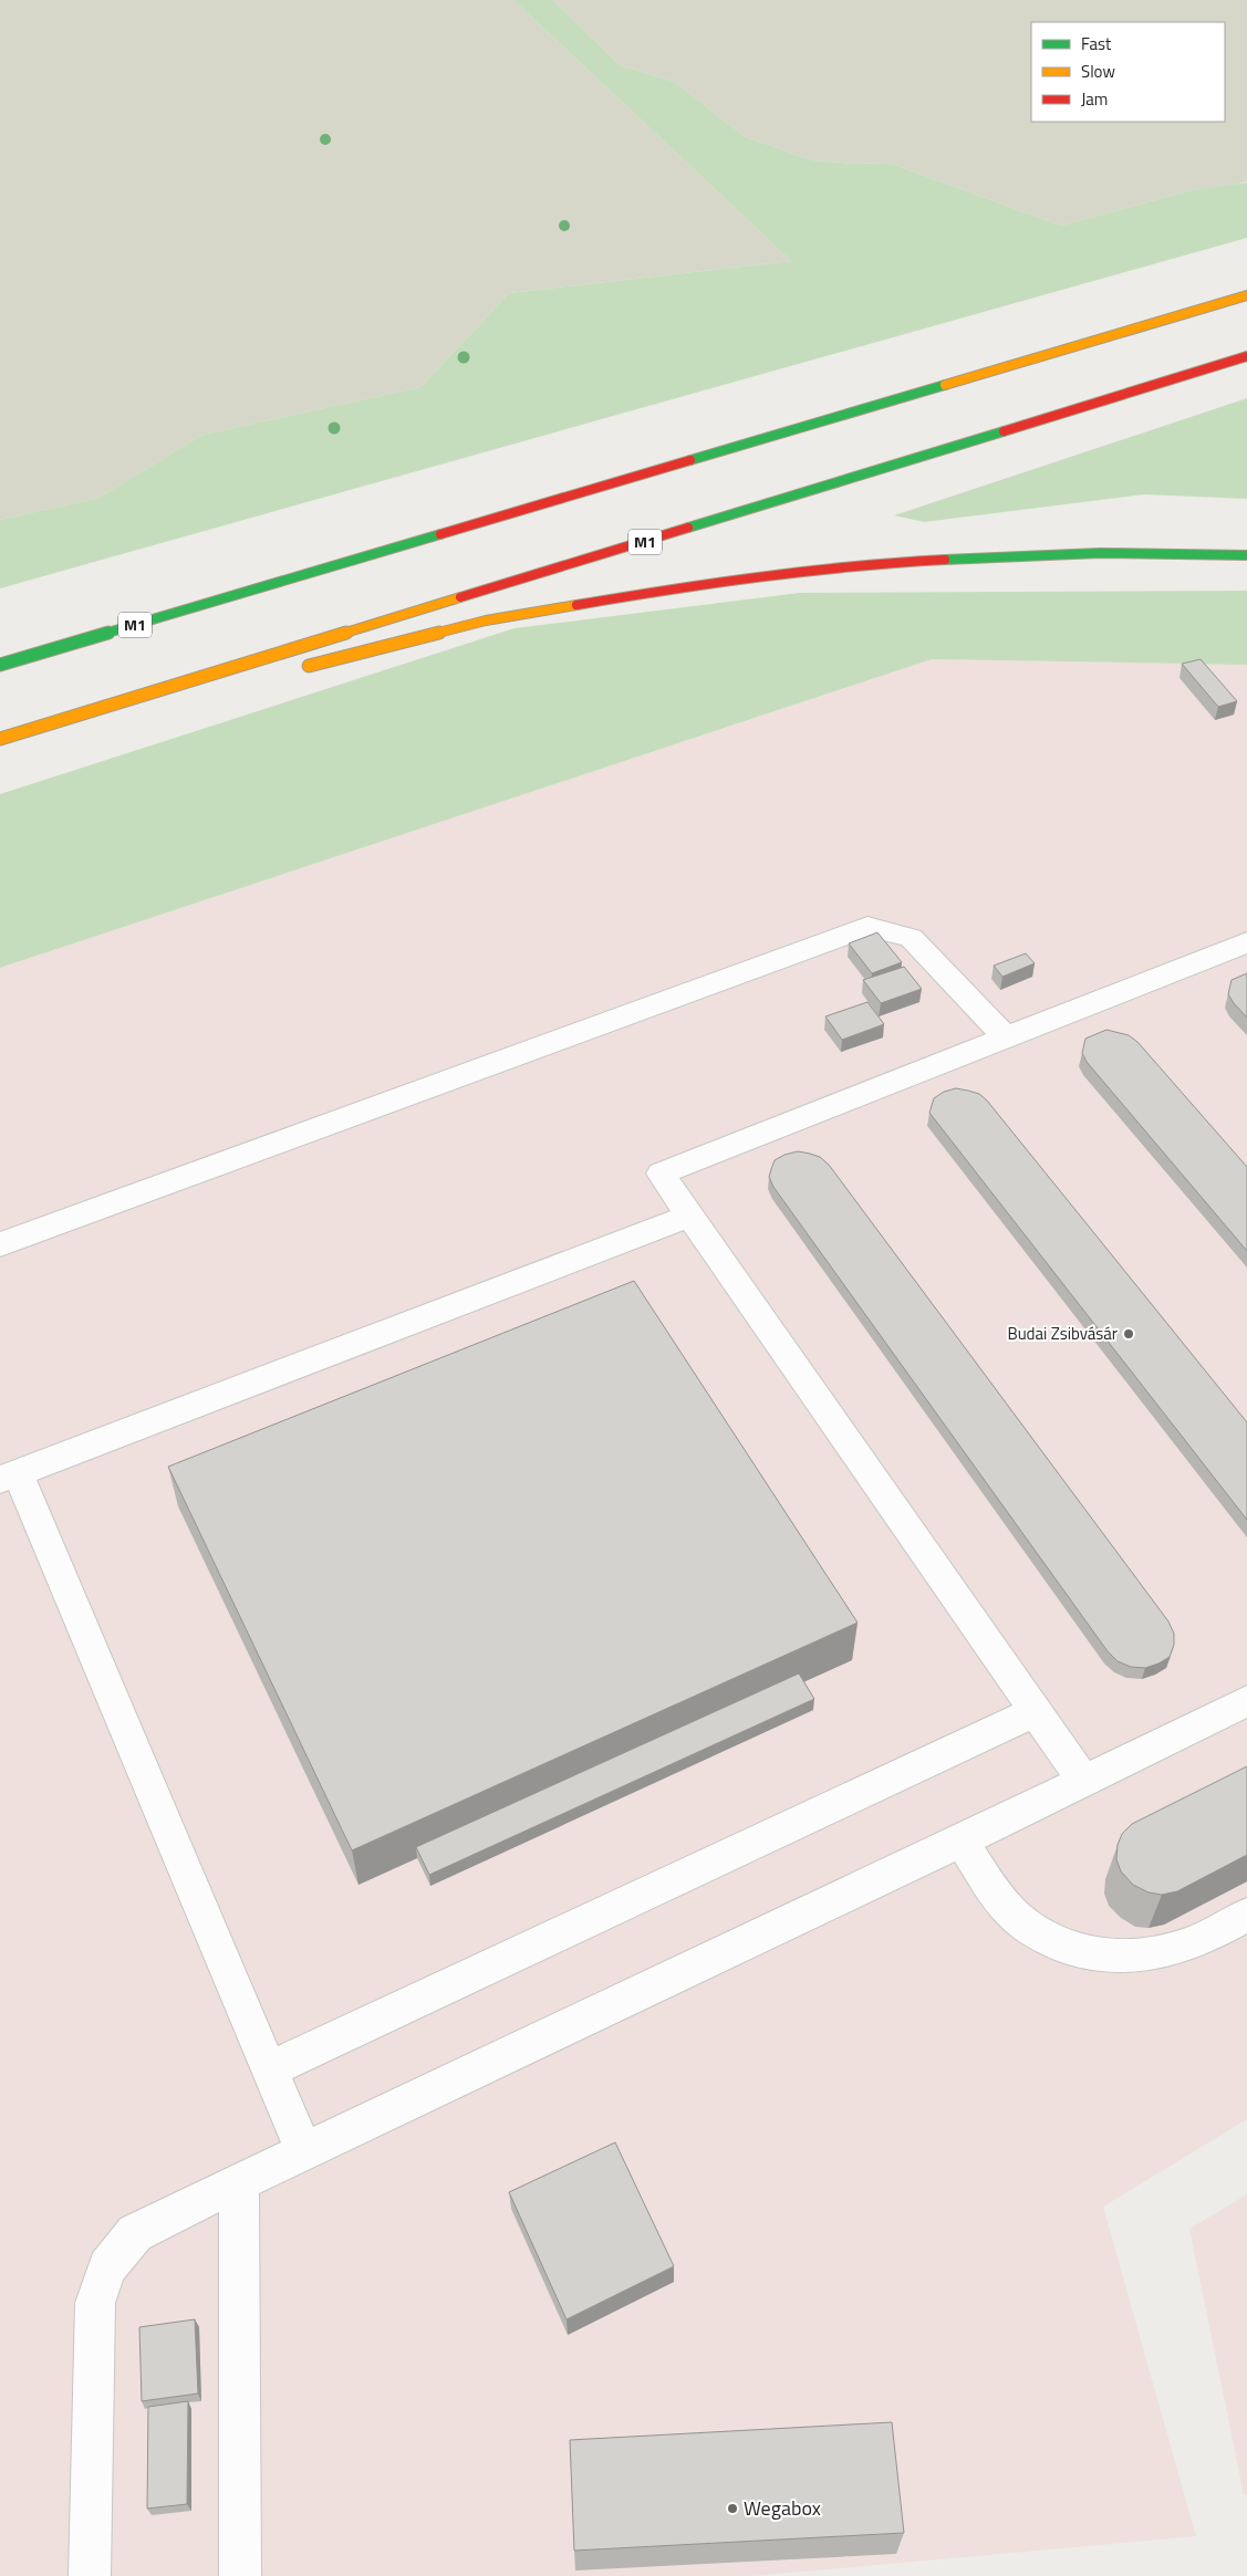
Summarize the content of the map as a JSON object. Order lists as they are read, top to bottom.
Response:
{
  "streets": {
    "main road": ["M1"]
  },
  "places": ["Budai Zsibvásár", "Wegabox"],
  "legend": ["Fast", "Slow", "Jam"]
}
